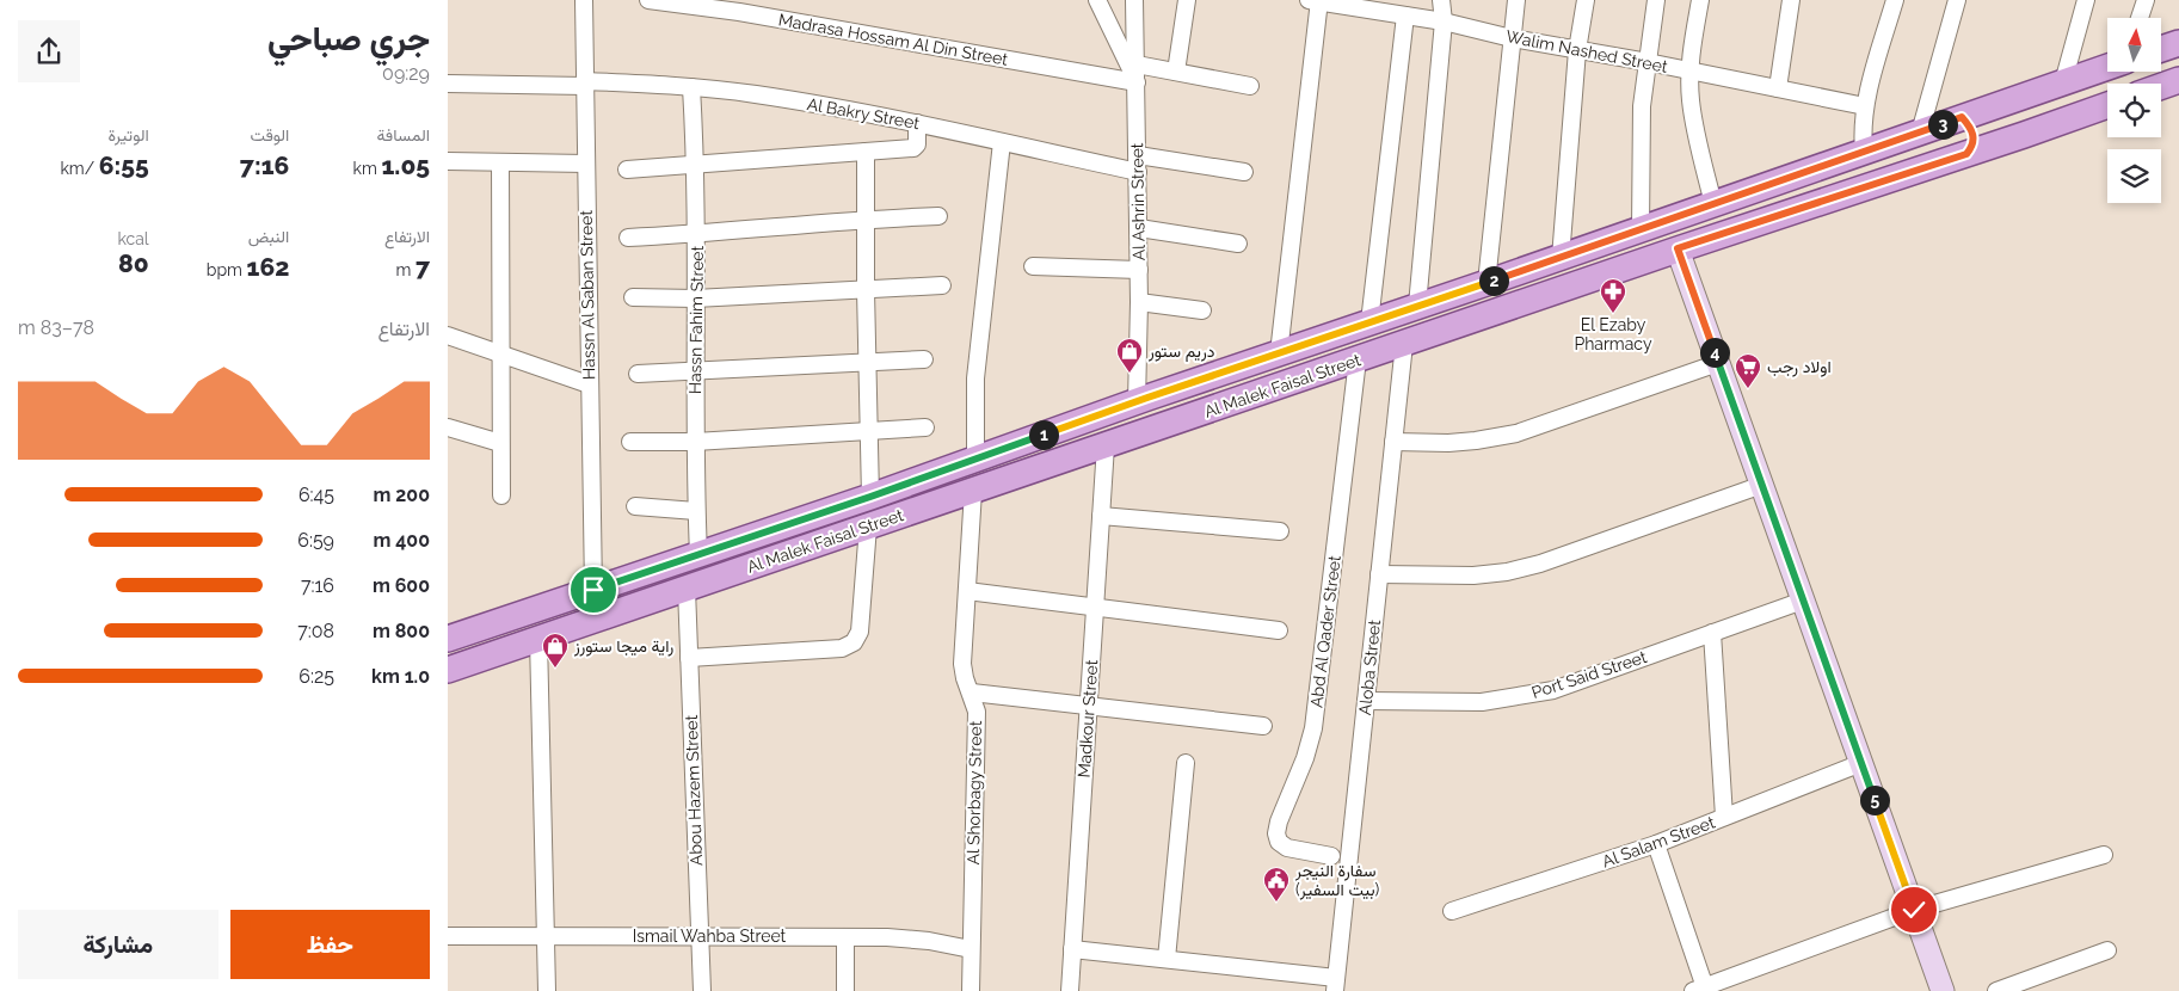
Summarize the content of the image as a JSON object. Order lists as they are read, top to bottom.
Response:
{
  "streets": {
    "main road": ["Al Malek Faisal Street"],
    "street": [
      "Madrasa Hossam Al Din Street",
      "Walim Nashed Street",
      "Al Bakry Street",
      "Al Ashrin Street",
      "Hassn Al Saban Street",
      "Hassn Fahim Street",
      "Abd Al Qader Street",
      "Aloba Street",
      "Port Said Street",
      "Madkour Street",
      "Abou Hazem Street",
      "Al Shorbagy Street",
      "Al Salam Street",
      "Ismail Wahba Street"
    ]
  },
  "crossings": [
    ["Madrasa Hossam Al Din Street", "Al Ashrin Street"],
    ["Al Bakry Street", "Al Ashrin Street"],
    ["Al Bakry Street", "Hassn Al Saban Street"],
    ["Al Bakry Street", "Hassn Fahim Street"],
    ["Al Ashrin Street", "Al Malek Faisal Street"],
    ["Hassn Al Saban Street", "Al Malek Faisal Street"],
    ["Hassn Fahim Street", "Al Malek Faisal Street"],
    ["Al Malek Faisal Street", "Abd Al Qader Street"],
    ["Al Malek Faisal Street", "Aloba Street"],
    ["Al Malek Faisal Street", "Madkour Street"],
    ["Al Malek Faisal Street", "Abou Hazem Street"],
    ["Al Malek Faisal Street", "Al Shorbagy Street"],
    ["Aloba Street", "Port Said Street"],
    ["Abou Hazem Street", "Ismail Wahba Street"],
    ["Al Shorbagy Street", "Ismail Wahba Street"]
  ],
  "places": {
    "pharmacy": ["El Ezaby Pharmacy"],
    "shop": ["دريم ستور", "راية ميجا ستورز"],
    "supermarket": ["اولاد رجب"],
    "public building": ["سفارة النيجر (بيت السفير)"]
  },
  "north": "top",
  "page": {
    "heading": ["جري صباحي", "09:29"],
    "stats": [
      ["المسافة", "1.05 km"],
      ["الوقت", "7:16"],
      ["الوتيرة", "6:55 /km"],
      ["الارتفاع", "7 m"],
      ["النبض", "162 bpm"],
      ["kcal", "80"]
    ],
    "pins": [
      "3",
      "2",
      "4",
      "1",
      "5"
    ],
    "chart": ["الارتفاع", "78–83 m"],
    "list": [
      {
        "name": "200 m",
        "note": "6:45"
      },
      {
        "name": "400 m",
        "note": "6:59"
      },
      {
        "name": "600 m",
        "note": "7:16"
      },
      {
        "name": "800 m",
        "note": "7:08"
      },
      {
        "name": "1.0 km",
        "note": "6:25"
      }
    ],
    "buttons": ["حفظ", "مشاركة"]
  }
}
